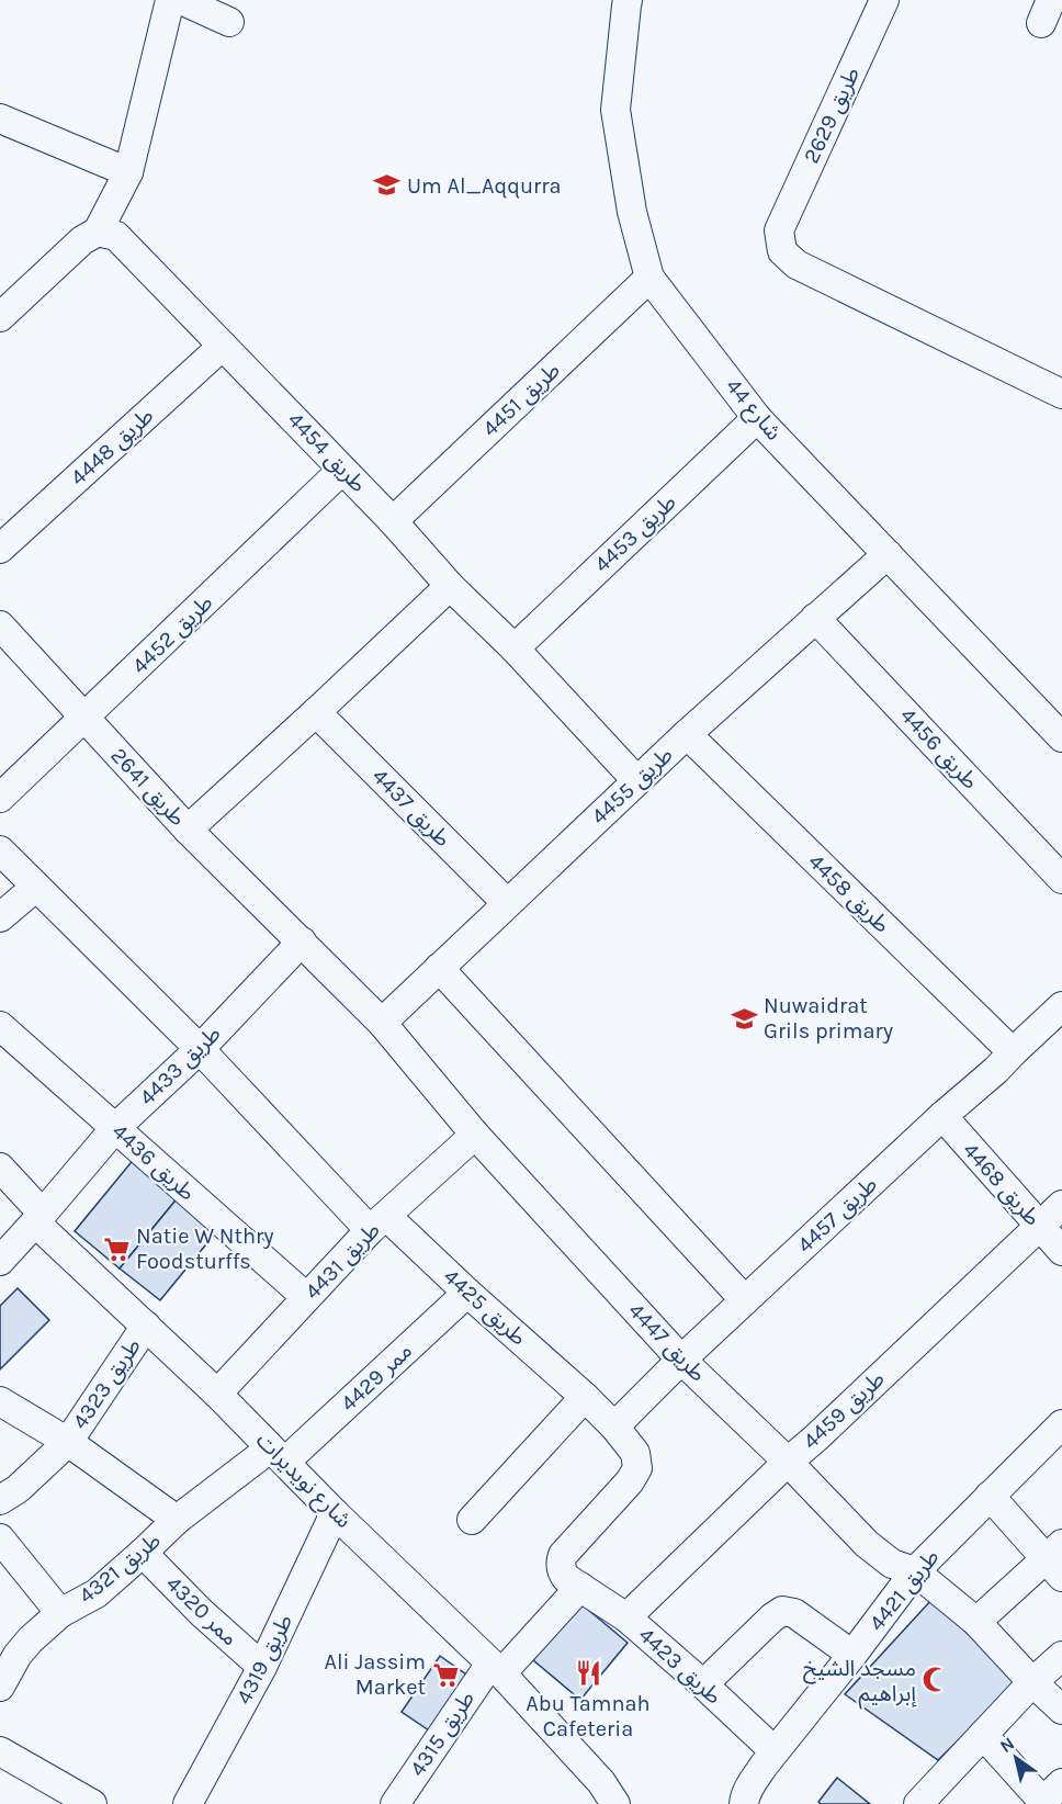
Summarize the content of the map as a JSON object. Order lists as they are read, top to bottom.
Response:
{
  "streets": {
    "street": [
      "طريق 2629",
      "طريق 4451",
      "شارع 44",
      "طريق 4448",
      "طريق 4454",
      "طريق 4453",
      "طريق 4452",
      "طريق 4456",
      "طريق 4455",
      "طريق 2641",
      "طريق 4437",
      "طريق 4458",
      "طريق 4433",
      "طريق 4436",
      "طريق 4468",
      "طريق 4457",
      "طريق 4431",
      "طريق 4425",
      "طريق 4447",
      "ممر 4429",
      "طريق 4323",
      "طريق 4459",
      "شارع نويديرات",
      "طريق 4321",
      "طريق 4421",
      "ممر 4320",
      "طريق 4319",
      "طريق 4423",
      "طريق 4315"
    ]
  },
  "crossings": [
    ["طريق 4451", "شارع 44"],
    ["طريق 4451", "طريق 4454"],
    ["شارع 44", "طريق 4453"],
    ["شارع 44", "طريق 4455"],
    ["طريق 4448", "طريق 4454"],
    ["طريق 4454", "طريق 4453"],
    ["طريق 4454", "طريق 4452"],
    ["طريق 4454", "طريق 4455"],
    ["طريق 4452", "طريق 2641"],
    ["طريق 4456", "طريق 4455"],
    ["طريق 4455", "طريق 4437"],
    ["طريق 4455", "طريق 4458"],
    ["طريق 4455", "طريق 4447"],
    ["طريق 2641", "طريق 4433"],
    ["طريق 2641", "طريق 4447"],
    ["طريق 4458", "طريق 4457"],
    ["طريق 4433", "طريق 4436"],
    ["طريق 4433", "طريق 4425"],
    ["طريق 4433", "طريق 4447"],
    ["طريق 4433", "شارع نويديرات"],
    ["طريق 4436", "طريق 4431"],
    ["طريق 4468", "طريق 4457"],
    ["طريق 4468", "طريق 4459"],
    ["طريق 4457", "طريق 4425"],
    ["طريق 4457", "طريق 4447"],
    ["طريق 4431", "طريق 4425"],
    ["طريق 4431", "طريق 4447"],
    ["طريق 4431", "شارع نويديرات"],
    ["طريق 4425", "ممر 4429"],
    ["طريق 4425", "طريق 4423"],
    ["طريق 4425", "طريق 4315"],
    ["طريق 4447", "طريق 4459"],
    ["طريق 4447", "طريق 4421"],
    ["ممر 4429", "شارع نويديرات"],
    ["ممر 4429", "طريق 4321"],
    ["طريق 4323", "شارع نويديرات"],
    ["طريق 4323", "طريق 4321"],
    ["طريق 4459", "طريق 4423"],
    ["شارع نويديرات", "طريق 4321"],
    ["شارع نويديرات", "طريق 4319"],
    ["شارع نويديرات", "طريق 4315"],
    ["طريق 4321", "ممر 4320"],
    ["طريق 4421", "طريق 4423"],
    ["ممر 4320", "طريق 4319"],
    ["طريق 4423", "طريق 4315"]
  ],
  "places": {
    "school or university": ["Um Al_Aqqurra", "Nuwaidrat Grils primary"],
    "supermarket": ["Natie W Nthry Foodsturffs", "Ali Jassim Market"],
    "restaurant": ["Abu Tamnah Cafeteria"],
    "mosque": ["مسجد الشيخ إبراهيم"]
  },
  "north": "top left"
}
